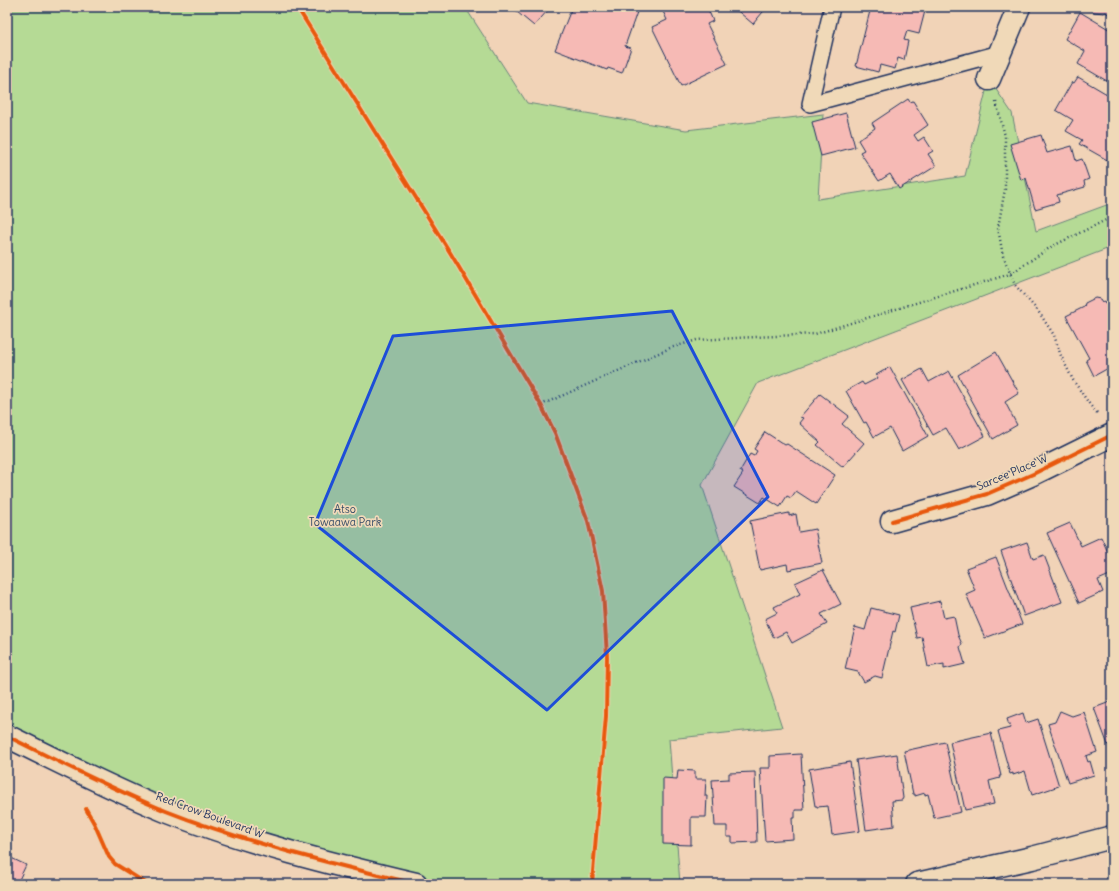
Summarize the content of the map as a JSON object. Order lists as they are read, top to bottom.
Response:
{
  "streets": {
    "street": ["Sarcee Place W", "Red Crow Boulevard W"]
  },
  "parks": ["Atso Towaawa Park"]
}
